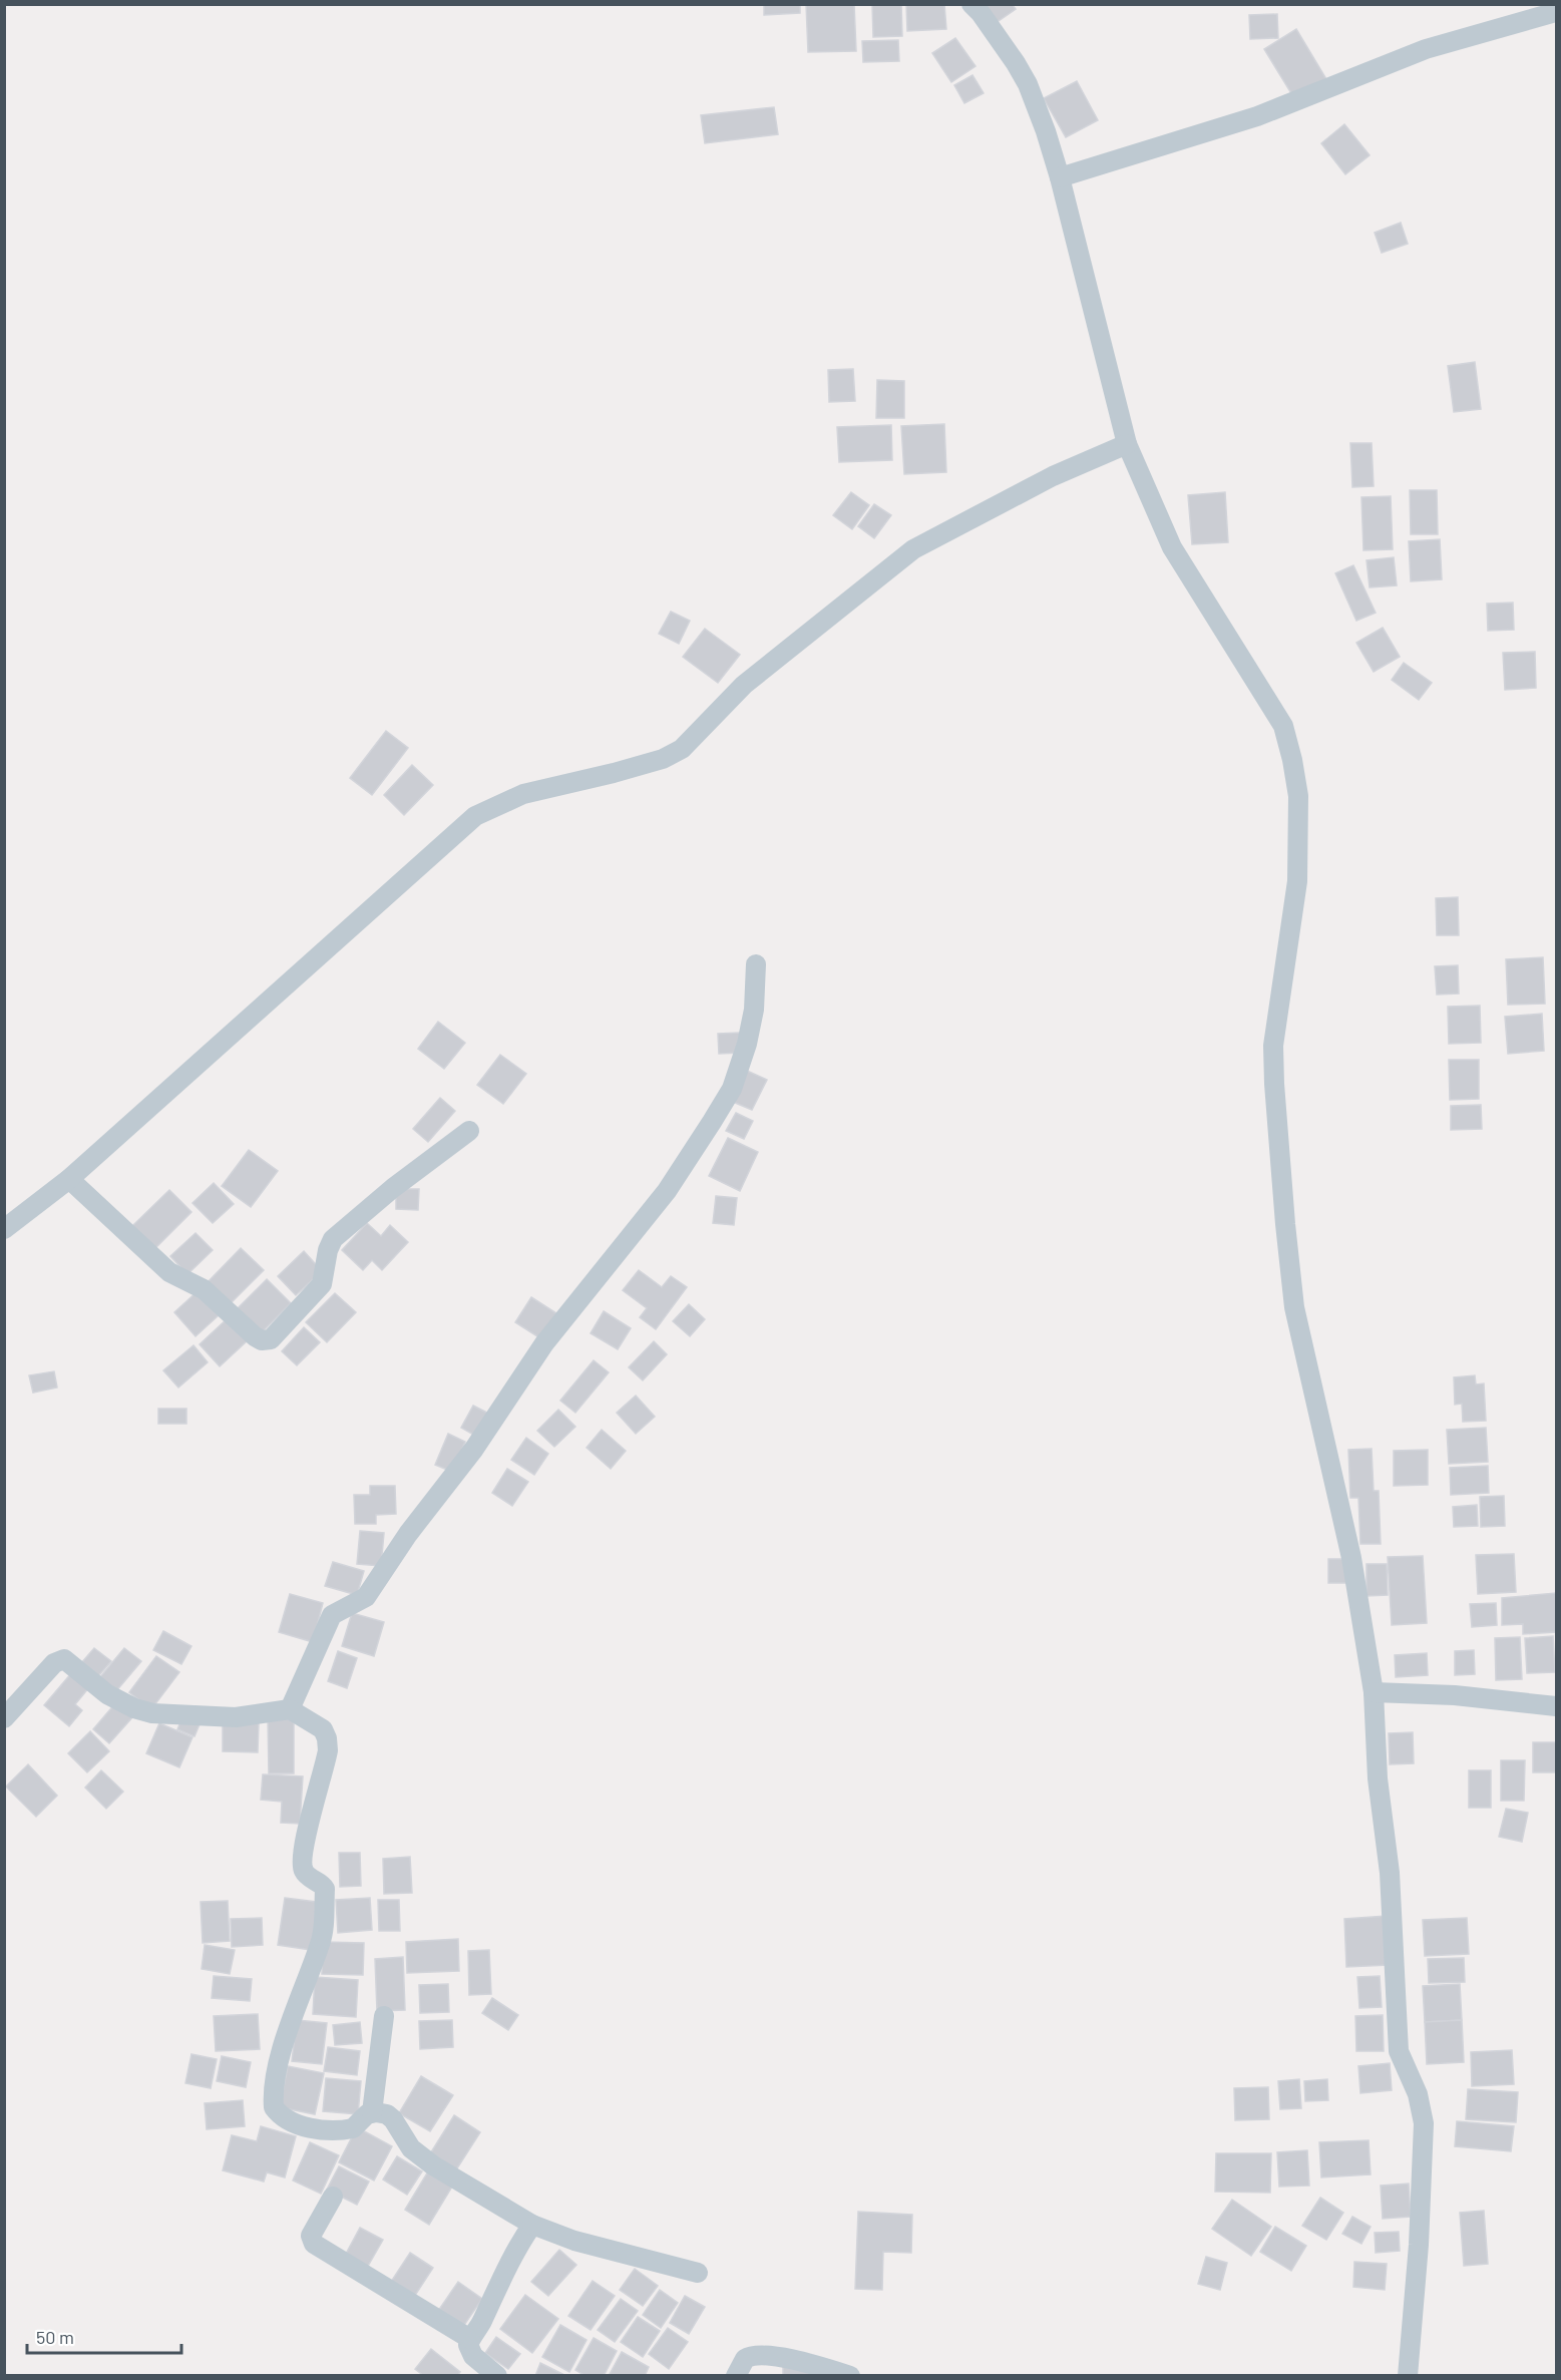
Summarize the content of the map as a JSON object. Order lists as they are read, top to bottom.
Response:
{
  "scale_bar": "50 m"
}
